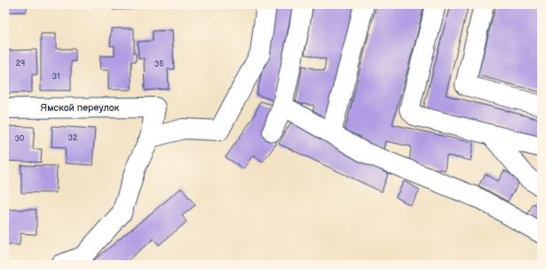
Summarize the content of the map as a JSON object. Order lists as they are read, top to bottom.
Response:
{
  "streets": {
    "street": ["Ямской переулок"]
  },
  "house_numbers": [
    "29",
    "35",
    "31",
    "32",
    "30"
  ]
}
